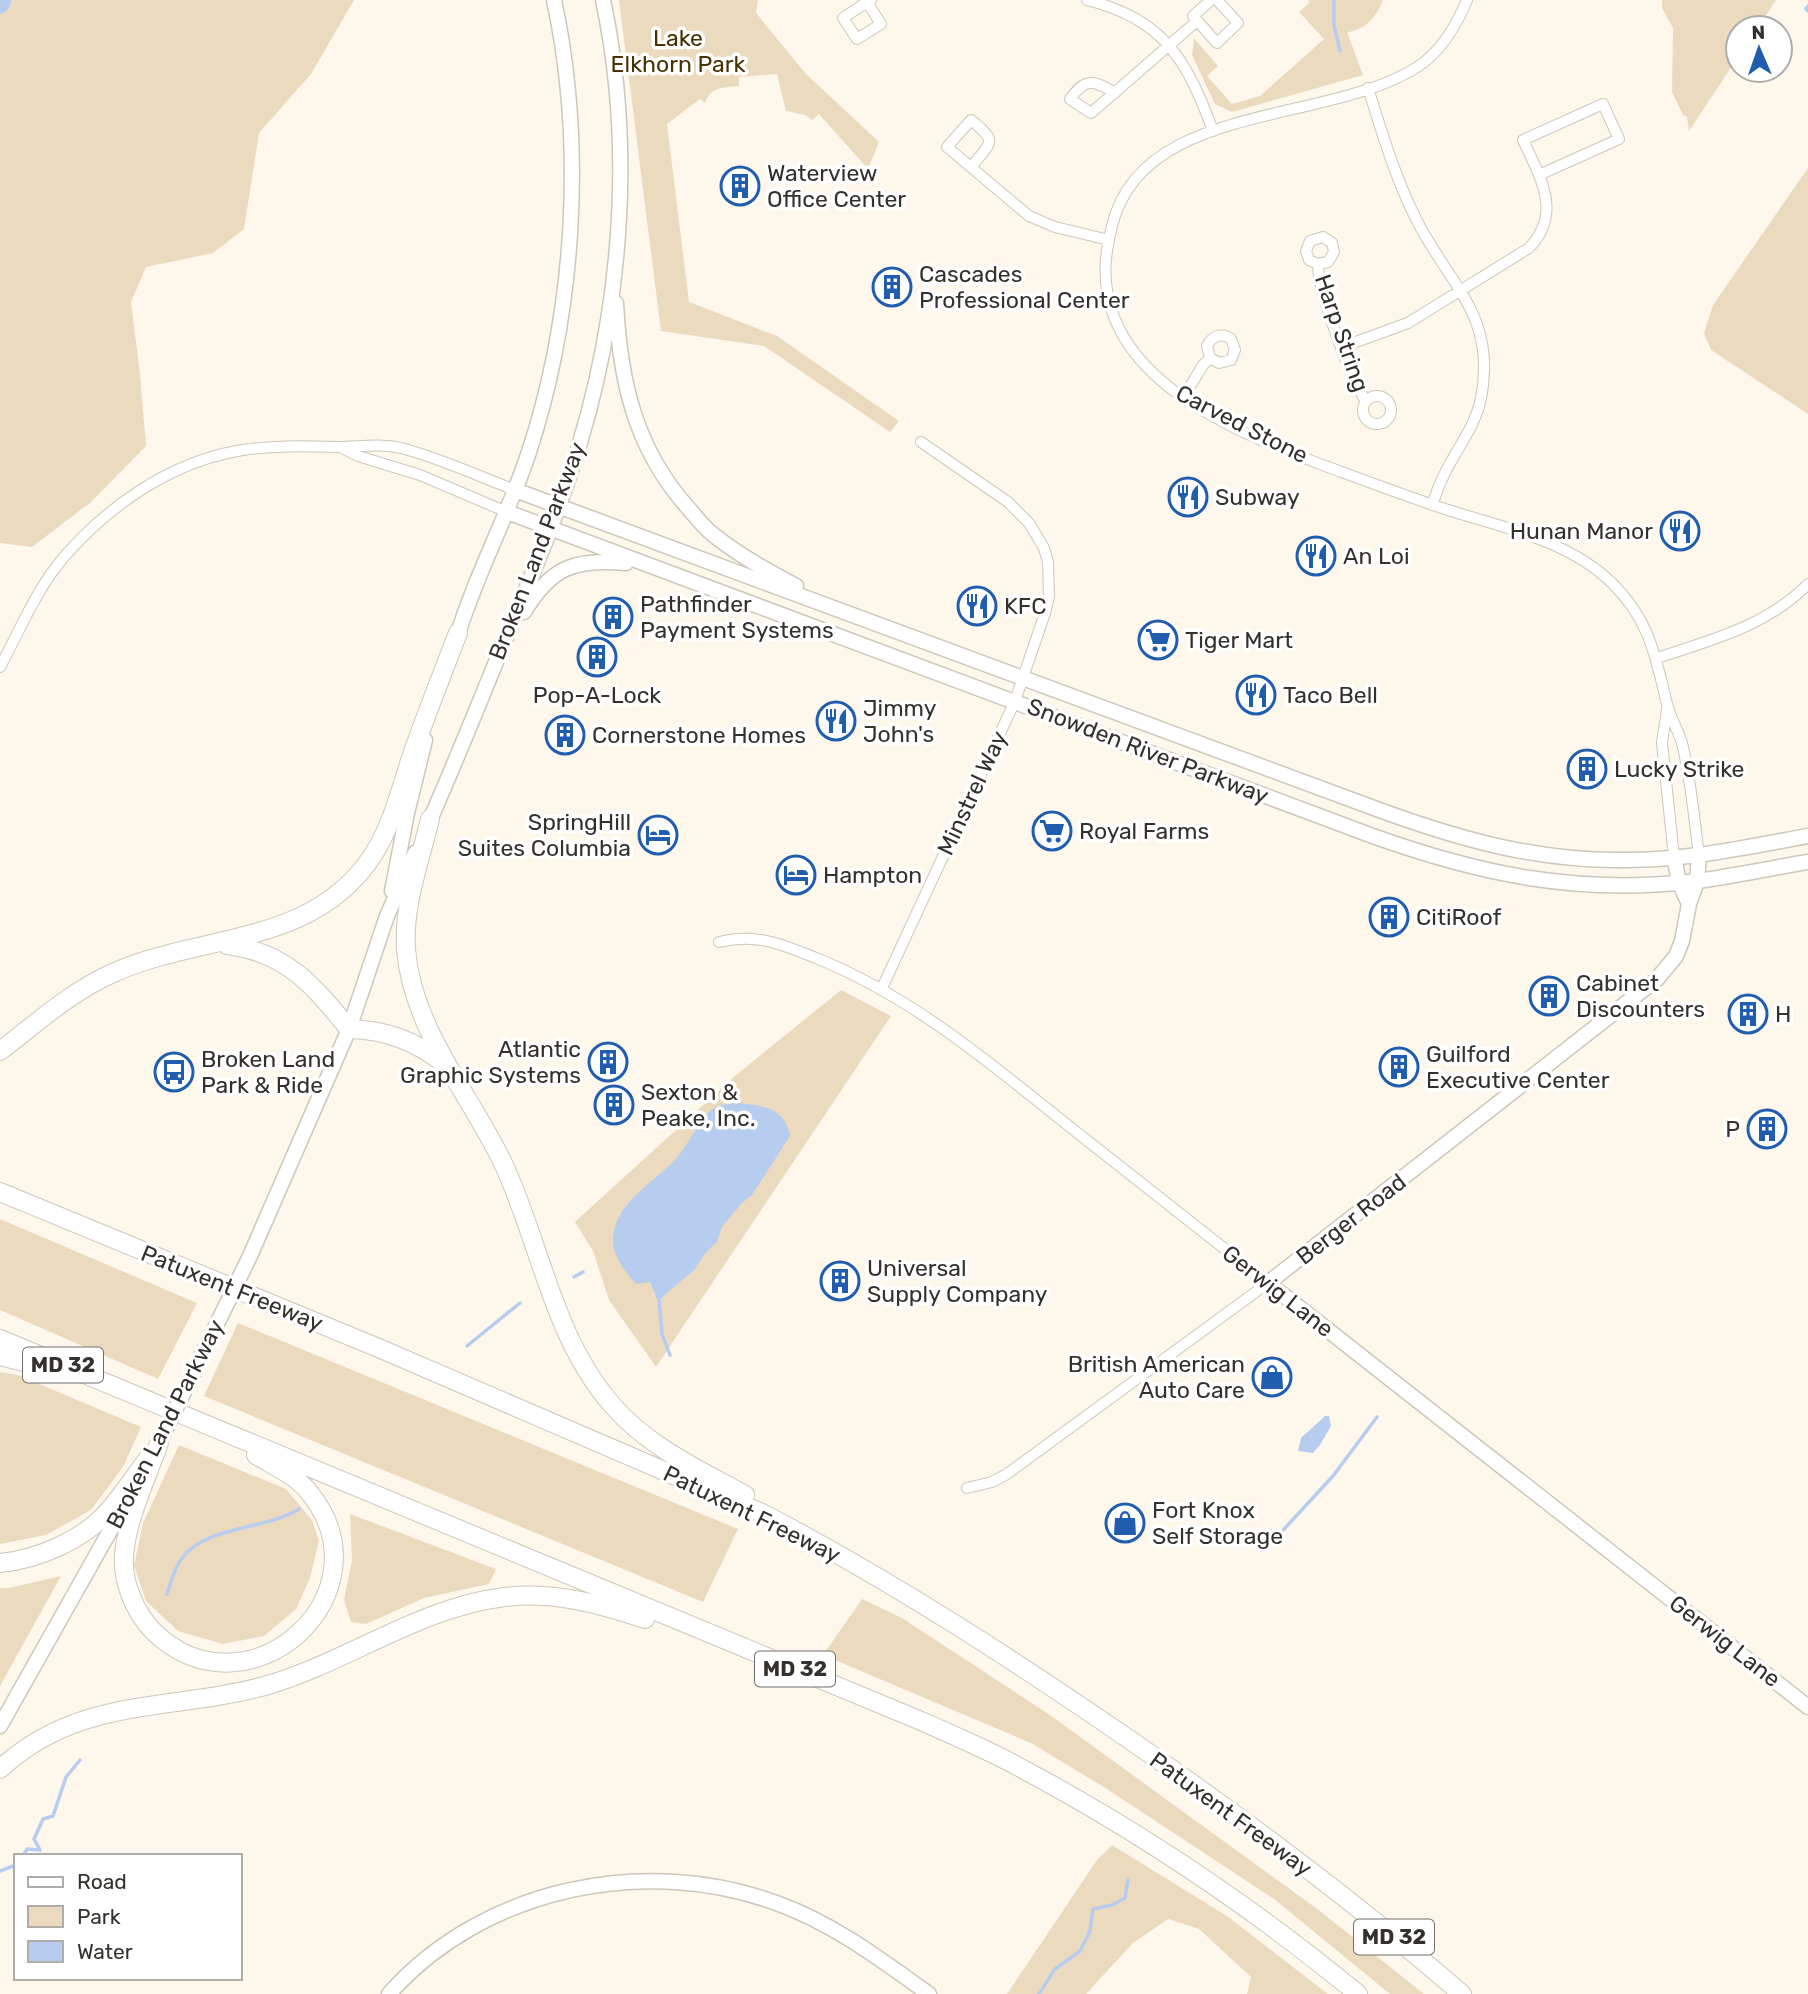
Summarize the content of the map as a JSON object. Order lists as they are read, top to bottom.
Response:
{
  "streets": {
    "highway": ["Patuxent Freeway", "MD 32"],
    "main road": [
      "Broken Land Parkway",
      "Snowden River Parkway",
      "Berger Road",
      "Gerwig Lane"
    ],
    "street": ["Harp String", "Carved Stone", "Minstrel Way"]
  },
  "crossings": [
    ["Carved Stone", "Snowden River Parkway"],
    ["Carved Stone", "Berger Road"],
    ["Broken Land Parkway", "Snowden River Parkway"],
    ["Snowden River Parkway", "Minstrel Way"],
    ["Snowden River Parkway", "Berger Road"],
    ["Minstrel Way", "Gerwig Lane"],
    ["Berger Road", "Gerwig Lane"]
  ],
  "parks": ["Lake Elkhorn Park"],
  "places": {
    "building": [
      "Waterview Office Center",
      "Cascades Professional Center",
      "Pathfinder Payment Systems",
      "Pop-A-Lock",
      "Cornerstone Homes",
      "Lucky Strike",
      "CitiRoof",
      "Cabinet Discounters",
      "H",
      "Atlantic Graphic Systems",
      "Guilford Executive Center",
      "Sexton & Peake, Inc.",
      "P",
      "Universal Supply Company"
    ],
    "restaurant": [
      "Subway",
      "Hunan Manor",
      "An Loi",
      "KFC",
      "Taco Bell",
      "Jimmy John's"
    ],
    "supermarket": ["Tiger Mart", "Royal Farms"],
    "hotel": ["SpringHill Suites Columbia", "Hampton"],
    "bus stop": ["Broken Land Park & Ride"],
    "shop": ["British American Auto Care", "Fort Knox Self Storage"]
  },
  "legend": ["Road", "Park", "Water"],
  "north": "top"
}
